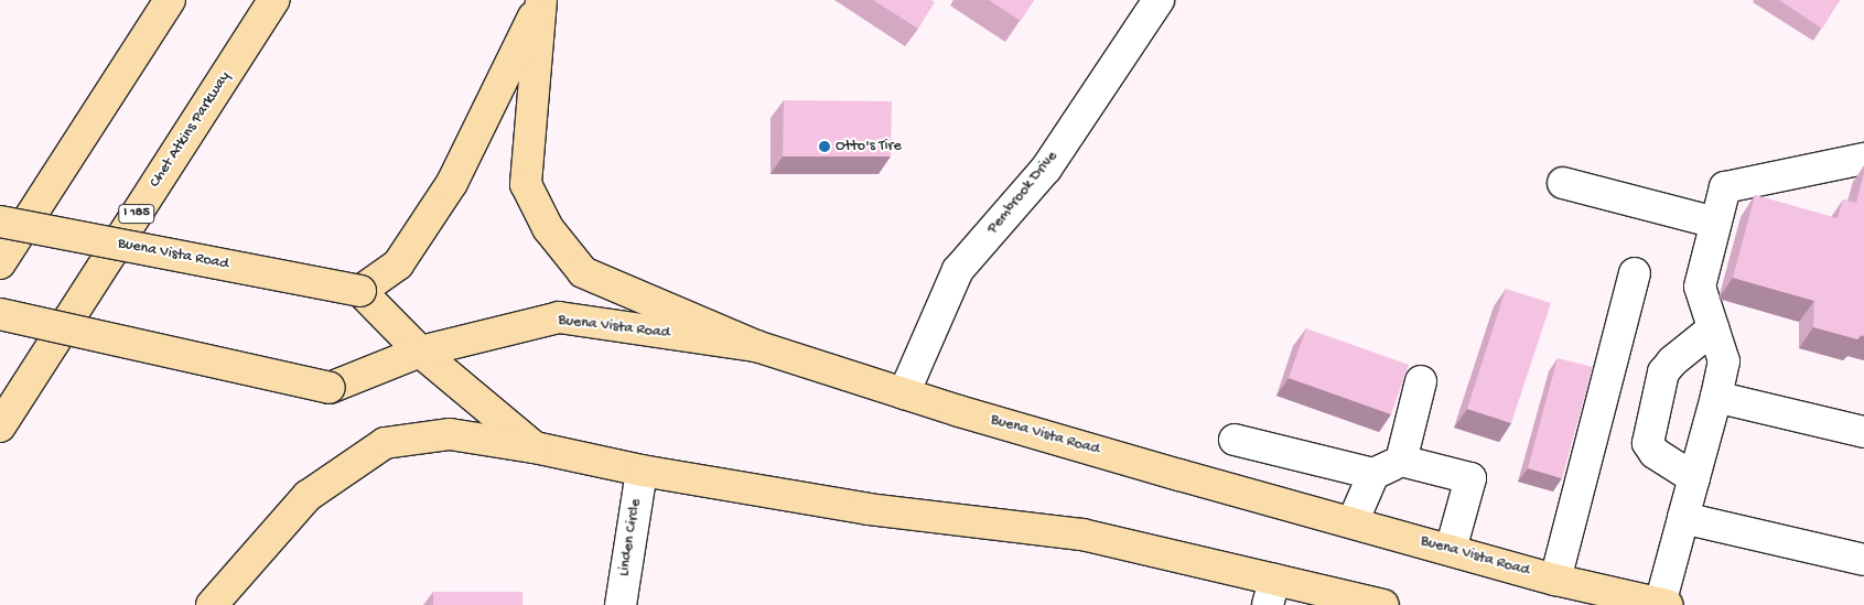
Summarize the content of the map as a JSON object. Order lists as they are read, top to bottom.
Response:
{
  "streets": {
    "main road": ["Chet Atkins Parkway", "I 185", "Buena Vista Road"],
    "street": ["Pembrook Drive", "Linden Circle"]
  },
  "crossings": [
    ["Pembrook Drive", "Buena Vista Road"]
  ],
  "places": ["Otto's Tire"]
}
